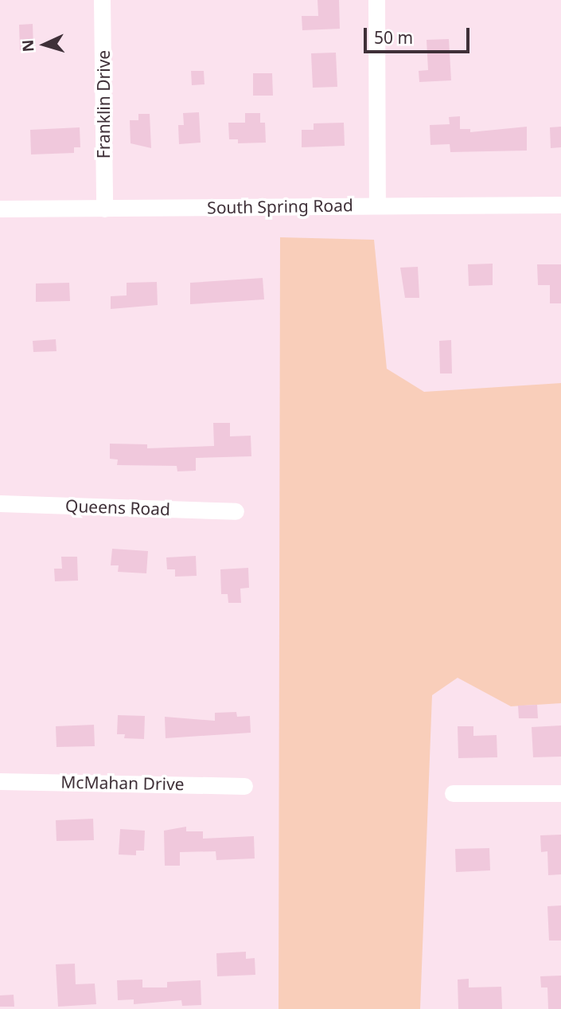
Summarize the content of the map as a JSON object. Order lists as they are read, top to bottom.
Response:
{
  "streets": {
    "street": [
      "Franklin Drive",
      "South Spring Road",
      "Queens Road",
      "McMahan Drive"
    ]
  },
  "crossings": [
    ["Franklin Drive", "South Spring Road"]
  ],
  "scale_bar": "50 m",
  "north": "left"
}
